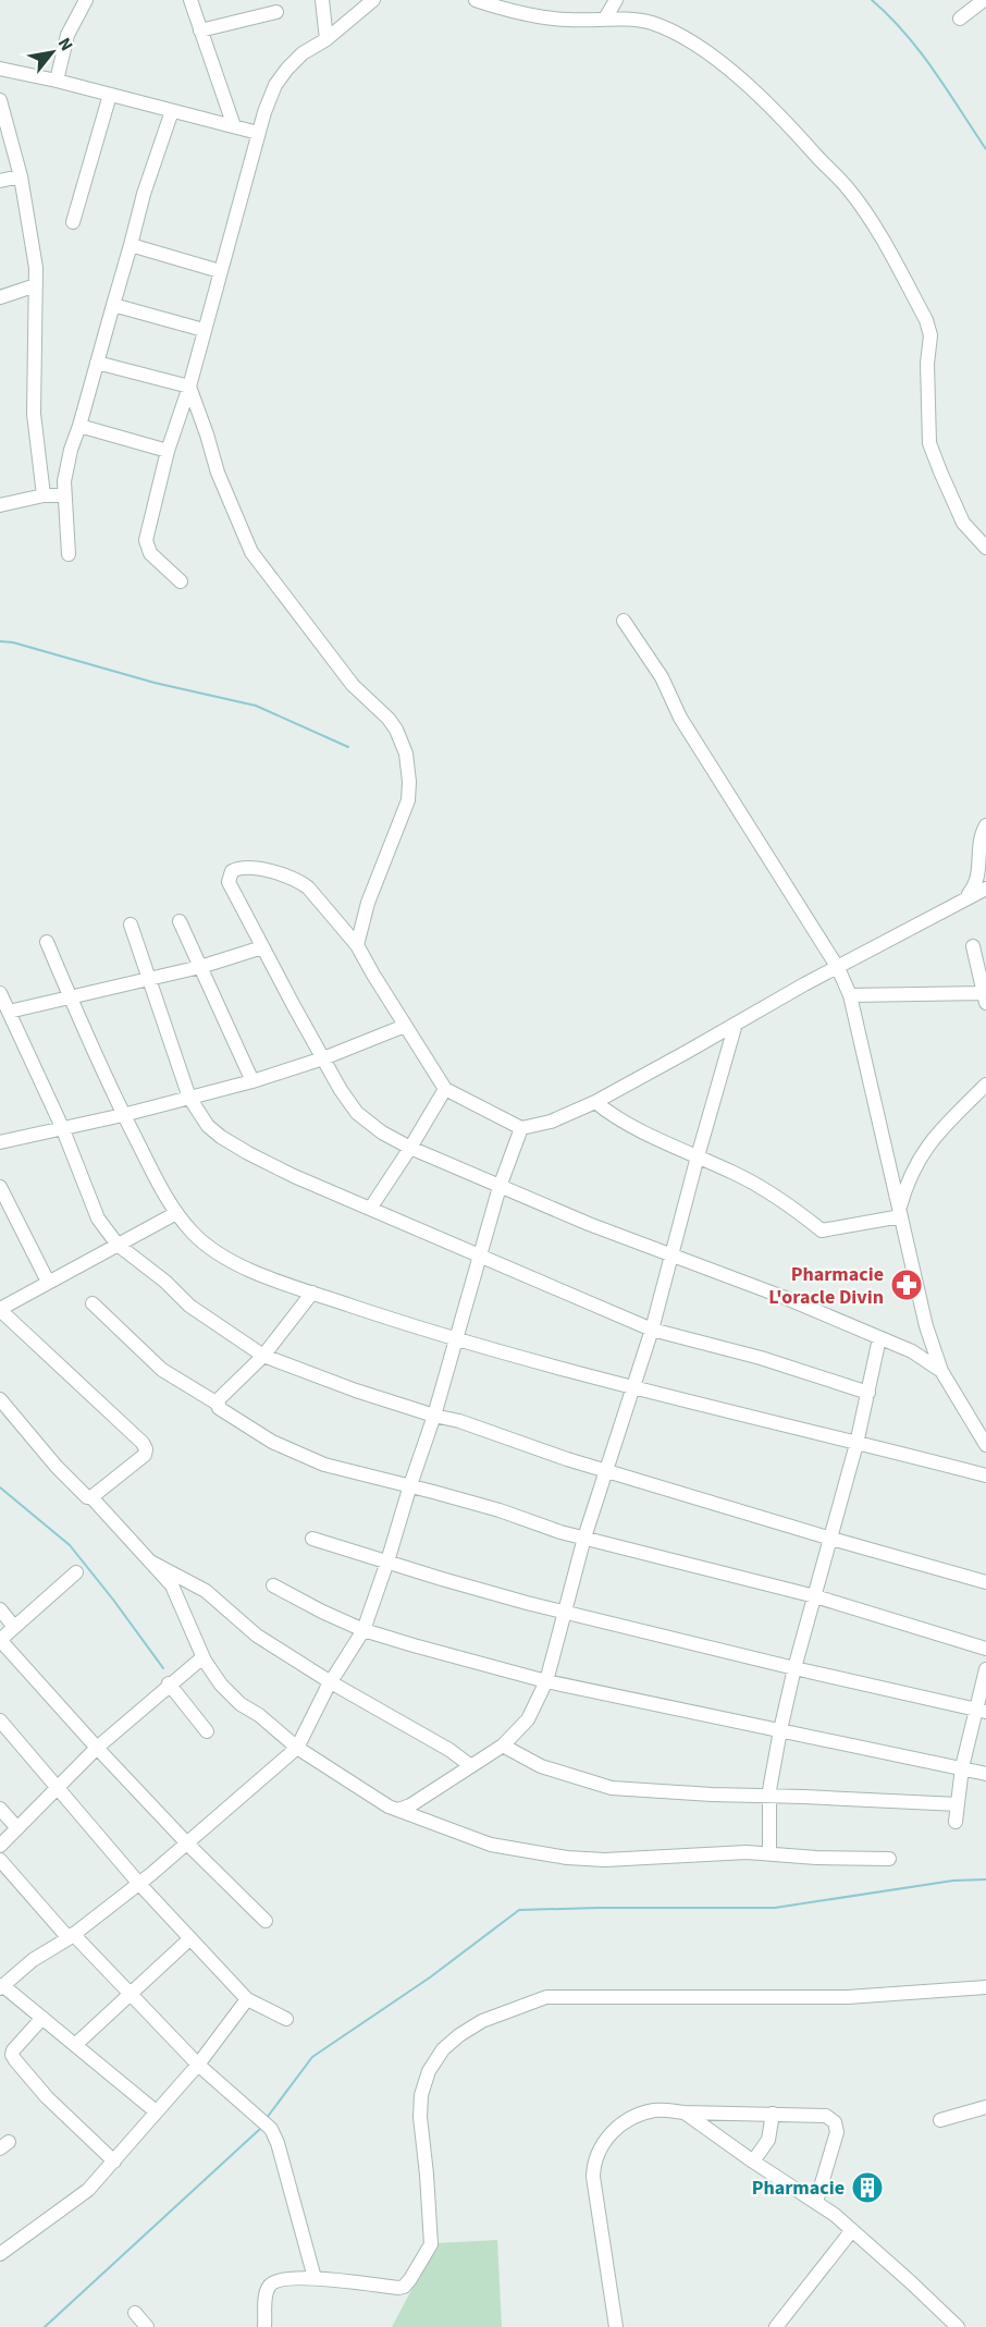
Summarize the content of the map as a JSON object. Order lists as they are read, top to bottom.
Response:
{
  "places": {
    "pharmacy": ["Pharmacie L'oracle Divin"],
    "building": ["Pharmacie"]
  },
  "north": "top right"
}
